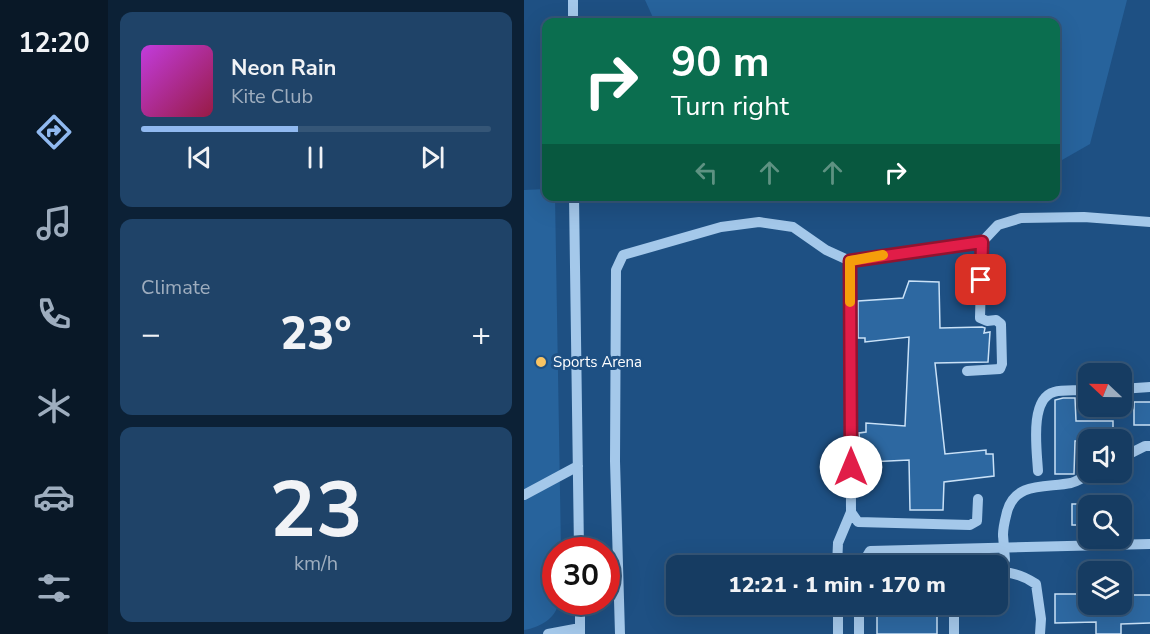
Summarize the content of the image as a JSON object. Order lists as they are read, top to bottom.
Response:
{
  "places": ["Sports Arena"],
  "north": "left",
  "page": {
    "tabs": "12:20",
    "turn": ["90 m", "Turn right"],
    "song": ["Neon Rain", "Kite Club"],
    "tile": [
      "Climate",
      ["23", "km/h"]
    ],
    "heat": ["−", "23°", "+"],
    "limit": "30",
    "trip": "12:21 · 1 min · 170 m"
  }
}
